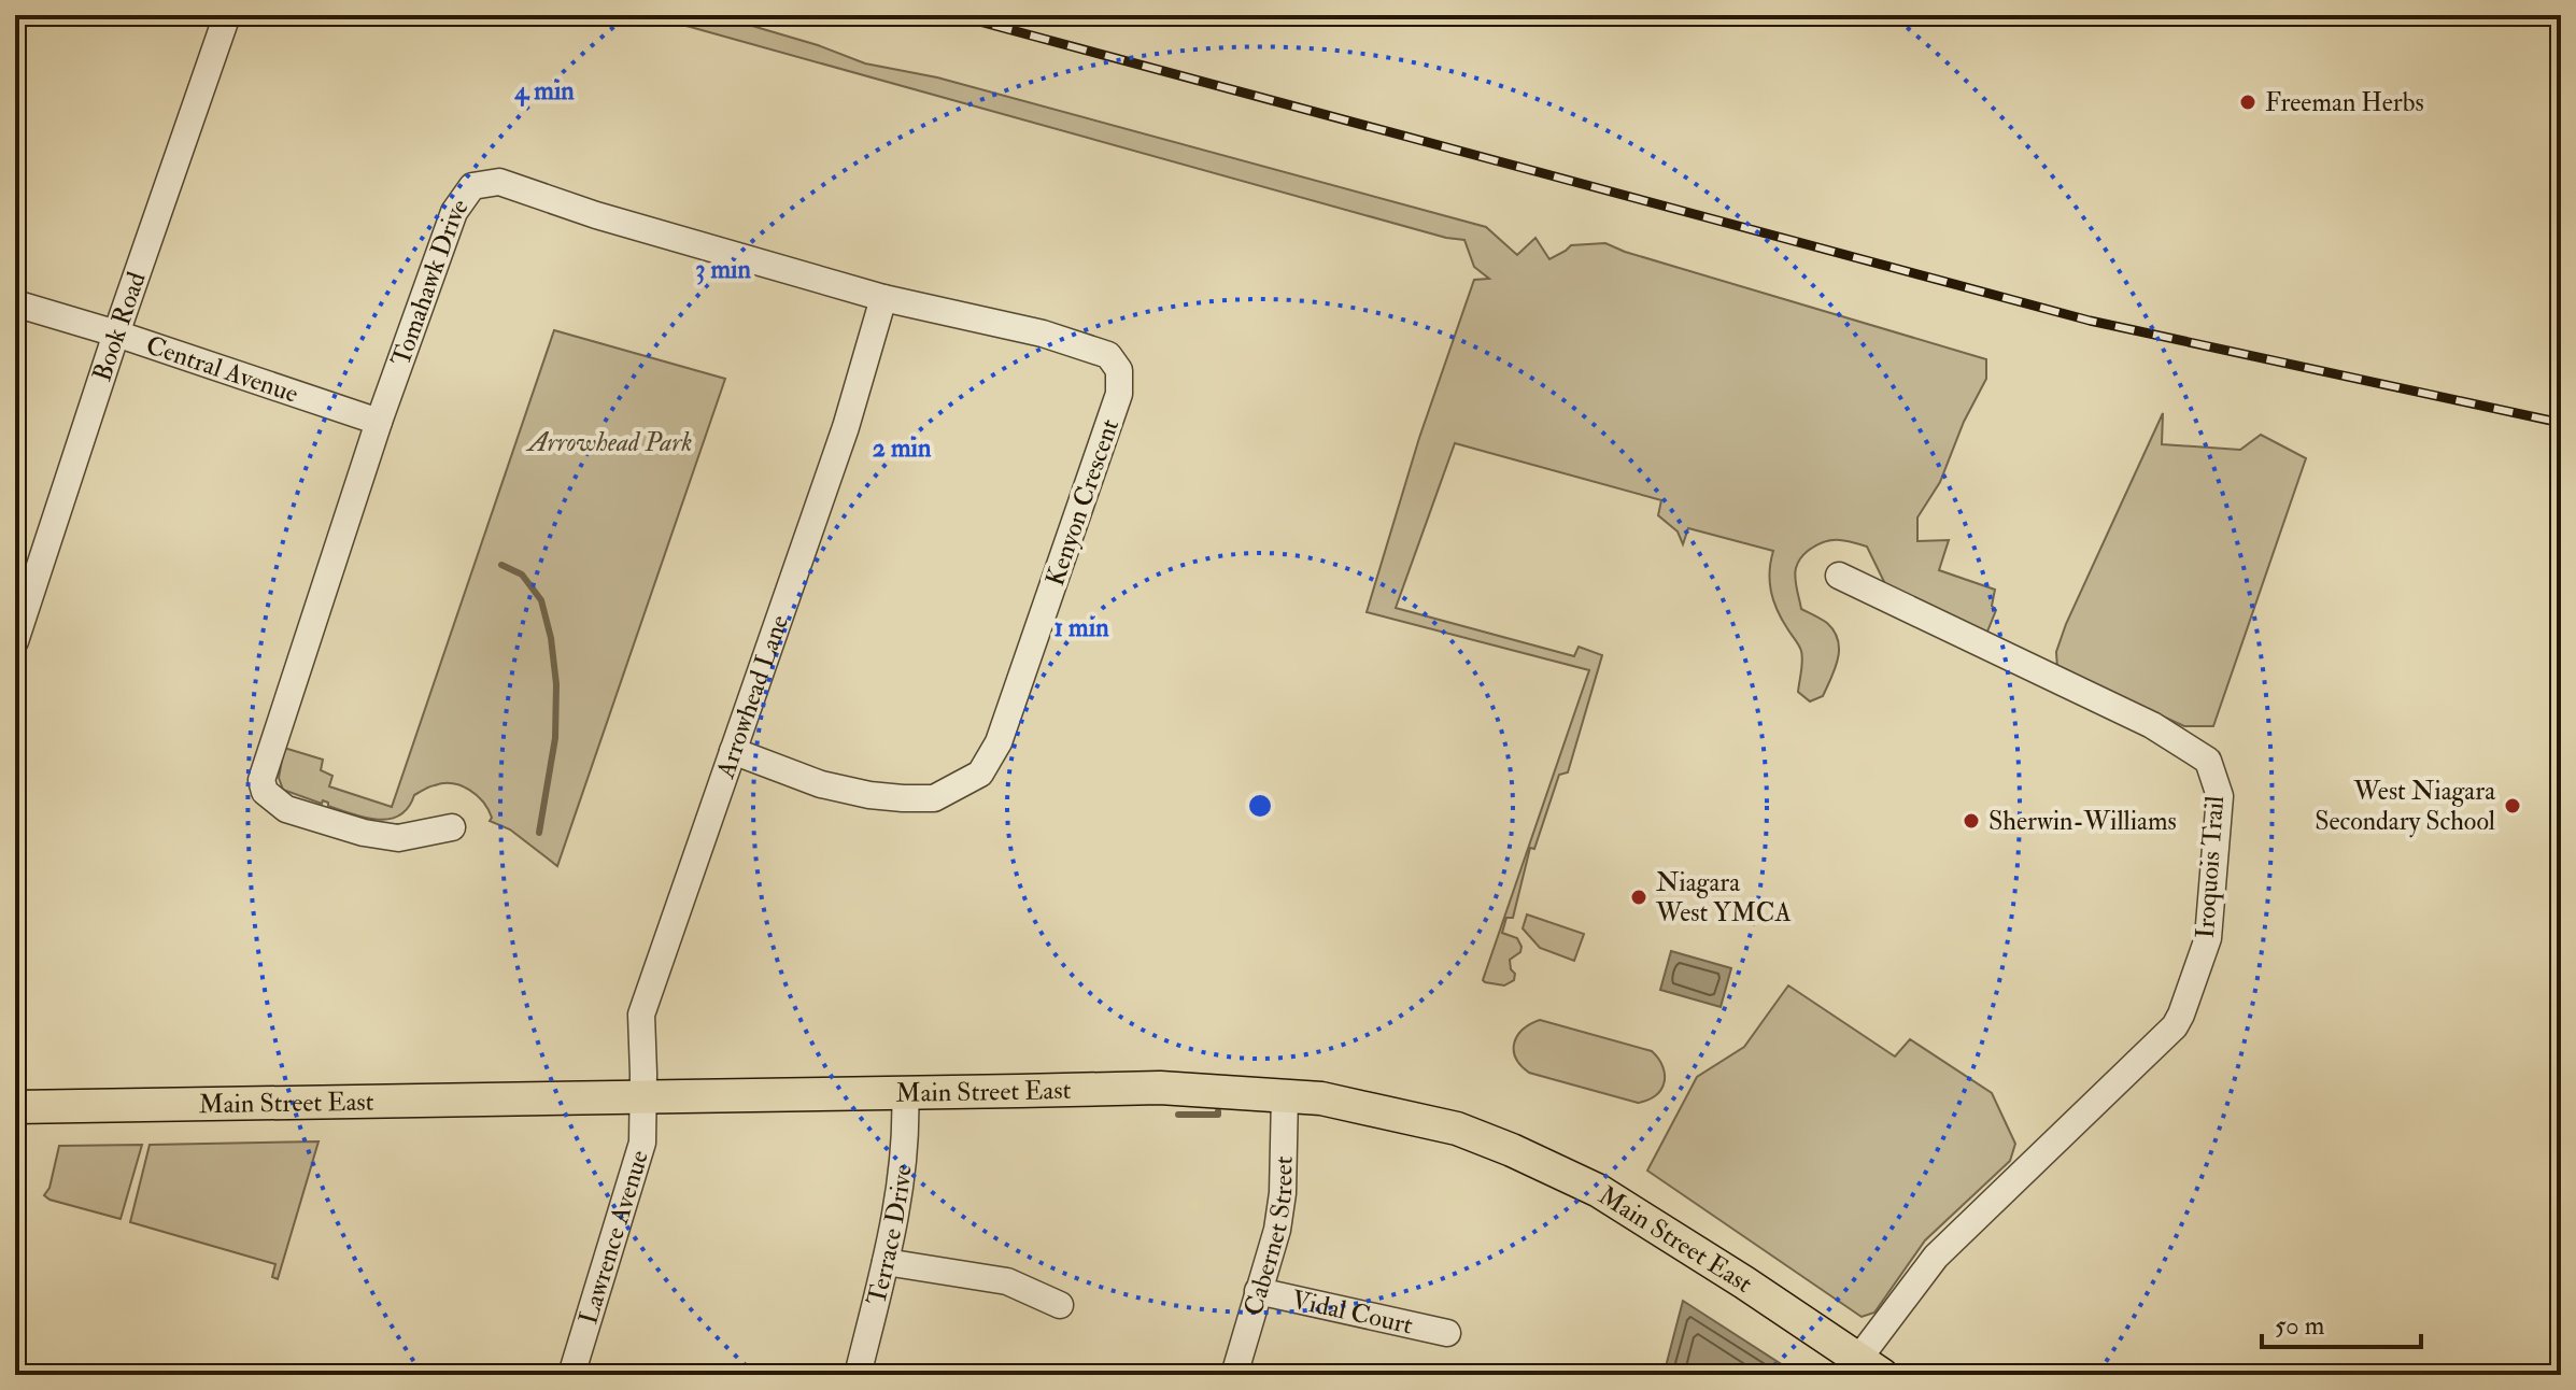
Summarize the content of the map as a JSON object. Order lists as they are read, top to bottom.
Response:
{
  "streets": {
    "main road": ["Main Street East"],
    "street": [
      "Tomahawk Drive",
      "Book Road",
      "Central Avenue",
      "Kenyon Crescent",
      "Arrowhead Lane",
      "Iroquois Trail",
      "Terrace Drive",
      "Lawrence Avenue",
      "Cabernet Street",
      "Vidal Court"
    ]
  },
  "crossings": [
    ["Tomahawk Drive", "Central Avenue"],
    ["Tomahawk Drive", "Kenyon Crescent"],
    ["Tomahawk Drive", "Arrowhead Lane"],
    ["Book Road", "Central Avenue"],
    ["Kenyon Crescent", "Arrowhead Lane"],
    ["Arrowhead Lane", "Main Street East"],
    ["Arrowhead Lane", "Lawrence Avenue"],
    ["Iroquois Trail", "Main Street East"],
    ["Main Street East", "Terrace Drive"],
    ["Main Street East", "Lawrence Avenue"],
    ["Main Street East", "Cabernet Street"],
    ["Cabernet Street", "Vidal Court"]
  ],
  "parks": ["Arrowhead Park"],
  "places": [
    "Freeman Herbs",
    "West Niagara Secondary School",
    "Sherwin-Williams",
    "Niagara West YMCA"
  ],
  "scale_bar": "50 m",
  "rings": [
    "4 min",
    "3 min",
    "2 min",
    "1 min"
  ]
}
